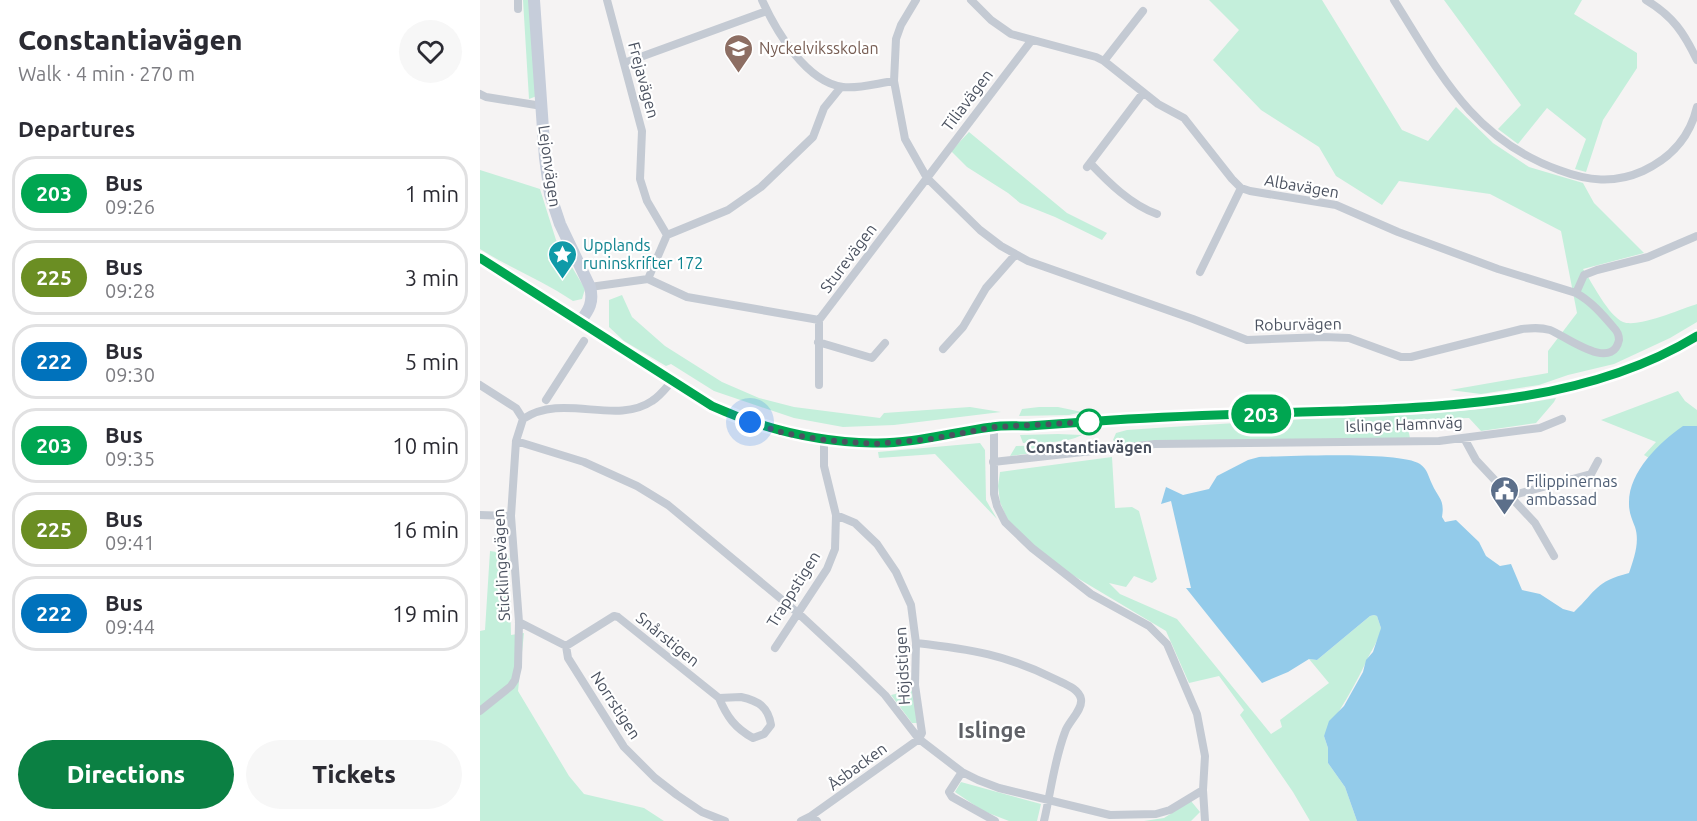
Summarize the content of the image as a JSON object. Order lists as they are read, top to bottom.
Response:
{
  "streets": {
    "main road": ["Lejonvägen"],
    "street": [
      "Frejavägen",
      "Tiliavägen",
      "Albavägen",
      "Sturevägen",
      "Roburvägen",
      "Islinge Hamnväg",
      "Sticklingevägen",
      "Trappstigen",
      "Snårstigen",
      "Höjdstigen",
      "Norrstigen",
      "Åsbacken"
    ]
  },
  "crossings": [
    ["Tiliavägen", "Albavägen"],
    ["Tiliavägen", "Sturevägen"],
    ["Tiliavägen", "Roburvägen"],
    ["Albavägen", "Roburvägen"],
    ["Sturevägen", "Roburvägen"],
    ["Trappstigen", "Höjdstigen"],
    ["Snårstigen", "Norrstigen"],
    ["Höjdstigen", "Åsbacken"]
  ],
  "districts": ["Islinge"],
  "places": {
    "school or university": ["Nyckelviksskolan"],
    "place": ["Upplands runinskrifter 172"],
    "other": ["Constantiavägen"],
    "public building": ["Filippinernas ambassad"]
  },
  "lines": ["bus line 203"],
  "page": {
    "heading": [
      ["Constantiavägen", "Walk · 4 min · 270 m"],
      "Departures"
    ],
    "on_map": "203",
    "list": [
      {
        "mark": "203",
        "name": "Bus",
        "note": "09:26",
        "value": "1 min"
      },
      {
        "mark": "225",
        "name": "Bus",
        "note": "09:28",
        "value": "3 min"
      },
      {
        "mark": "222",
        "name": "Bus",
        "note": "09:30",
        "value": "5 min"
      },
      {
        "mark": "203",
        "name": "Bus",
        "note": "09:35",
        "value": "10 min"
      },
      {
        "mark": "225",
        "name": "Bus",
        "note": "09:41",
        "value": "16 min"
      },
      {
        "mark": "222",
        "name": "Bus",
        "note": "09:44",
        "value": "19 min"
      }
    ],
    "buttons": ["Directions", "Tickets"]
  }
}
